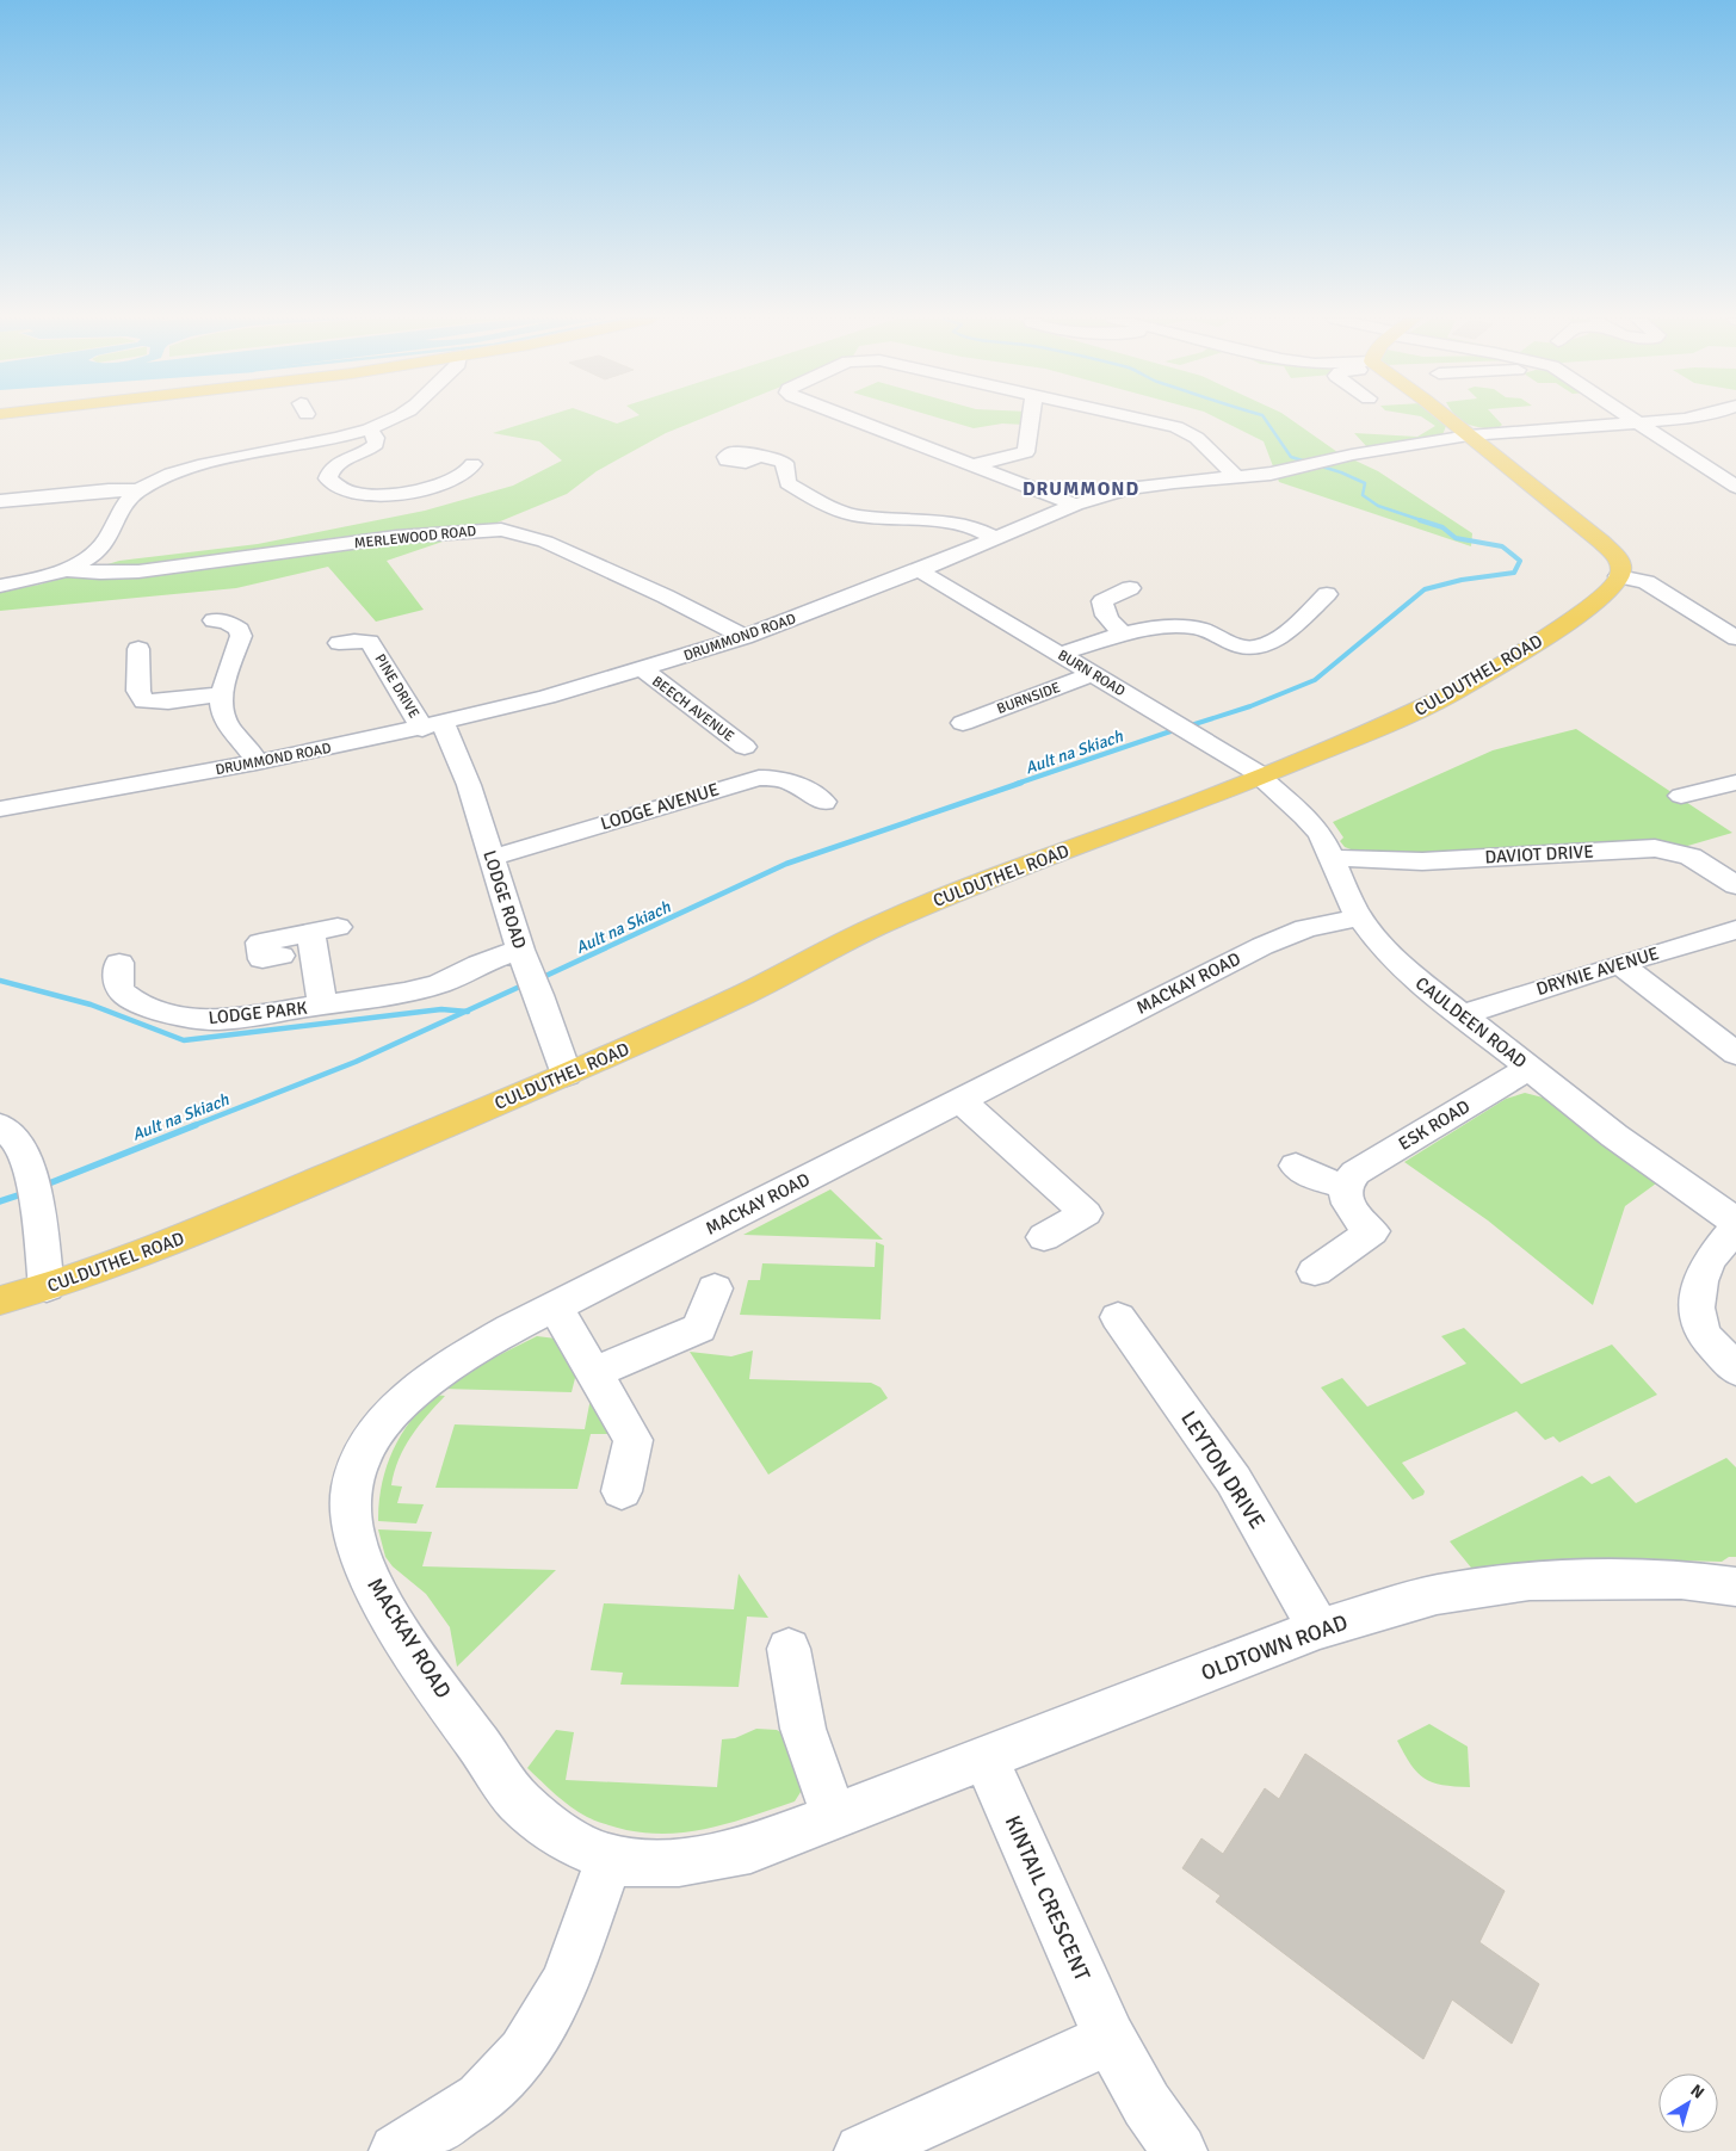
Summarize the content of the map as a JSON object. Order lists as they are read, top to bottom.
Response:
{
  "streets": {
    "main road": ["CULDUTHEL ROAD"],
    "street": [
      "MERLEWOOD ROAD",
      "DRUMMOND ROAD",
      "BURN ROAD",
      "PINE DRIVE",
      "BURNSIDE",
      "BEECH AVENUE",
      "LODGE AVENUE",
      "DAVIOT DRIVE",
      "LODGE ROAD",
      "DRYNIE AVENUE",
      "MACKAY ROAD",
      "LODGE PARK",
      "CAULDEEN ROAD",
      "ESK ROAD",
      "LEYTON DRIVE",
      "OLDTOWN ROAD",
      "KINTAIL CRESCENT"
    ]
  },
  "crossings": [
    ["MERLEWOOD ROAD", "DRUMMOND ROAD"],
    ["DRUMMOND ROAD", "BURN ROAD"],
    ["DRUMMOND ROAD", "PINE DRIVE"],
    ["DRUMMOND ROAD", "BEECH AVENUE"],
    ["DRUMMOND ROAD", "LODGE ROAD"],
    ["BURN ROAD", "CULDUTHEL ROAD"],
    ["BURN ROAD", "BURNSIDE"],
    ["BURN ROAD", "CAULDEEN ROAD"],
    ["CULDUTHEL ROAD", "LODGE ROAD"],
    ["CULDUTHEL ROAD", "CAULDEEN ROAD"],
    ["PINE DRIVE", "LODGE ROAD"],
    ["LODGE AVENUE", "LODGE ROAD"],
    ["DAVIOT DRIVE", "CAULDEEN ROAD"],
    ["LODGE ROAD", "LODGE PARK"],
    ["DRYNIE AVENUE", "CAULDEEN ROAD"],
    ["MACKAY ROAD", "CAULDEEN ROAD"],
    ["MACKAY ROAD", "OLDTOWN ROAD"],
    ["CAULDEEN ROAD", "ESK ROAD"],
    ["LEYTON DRIVE", "OLDTOWN ROAD"],
    ["OLDTOWN ROAD", "KINTAIL CRESCENT"]
  ],
  "districts": ["DRUMMOND"],
  "water": ["Ault na Skiach"],
  "north": "top right"
}
